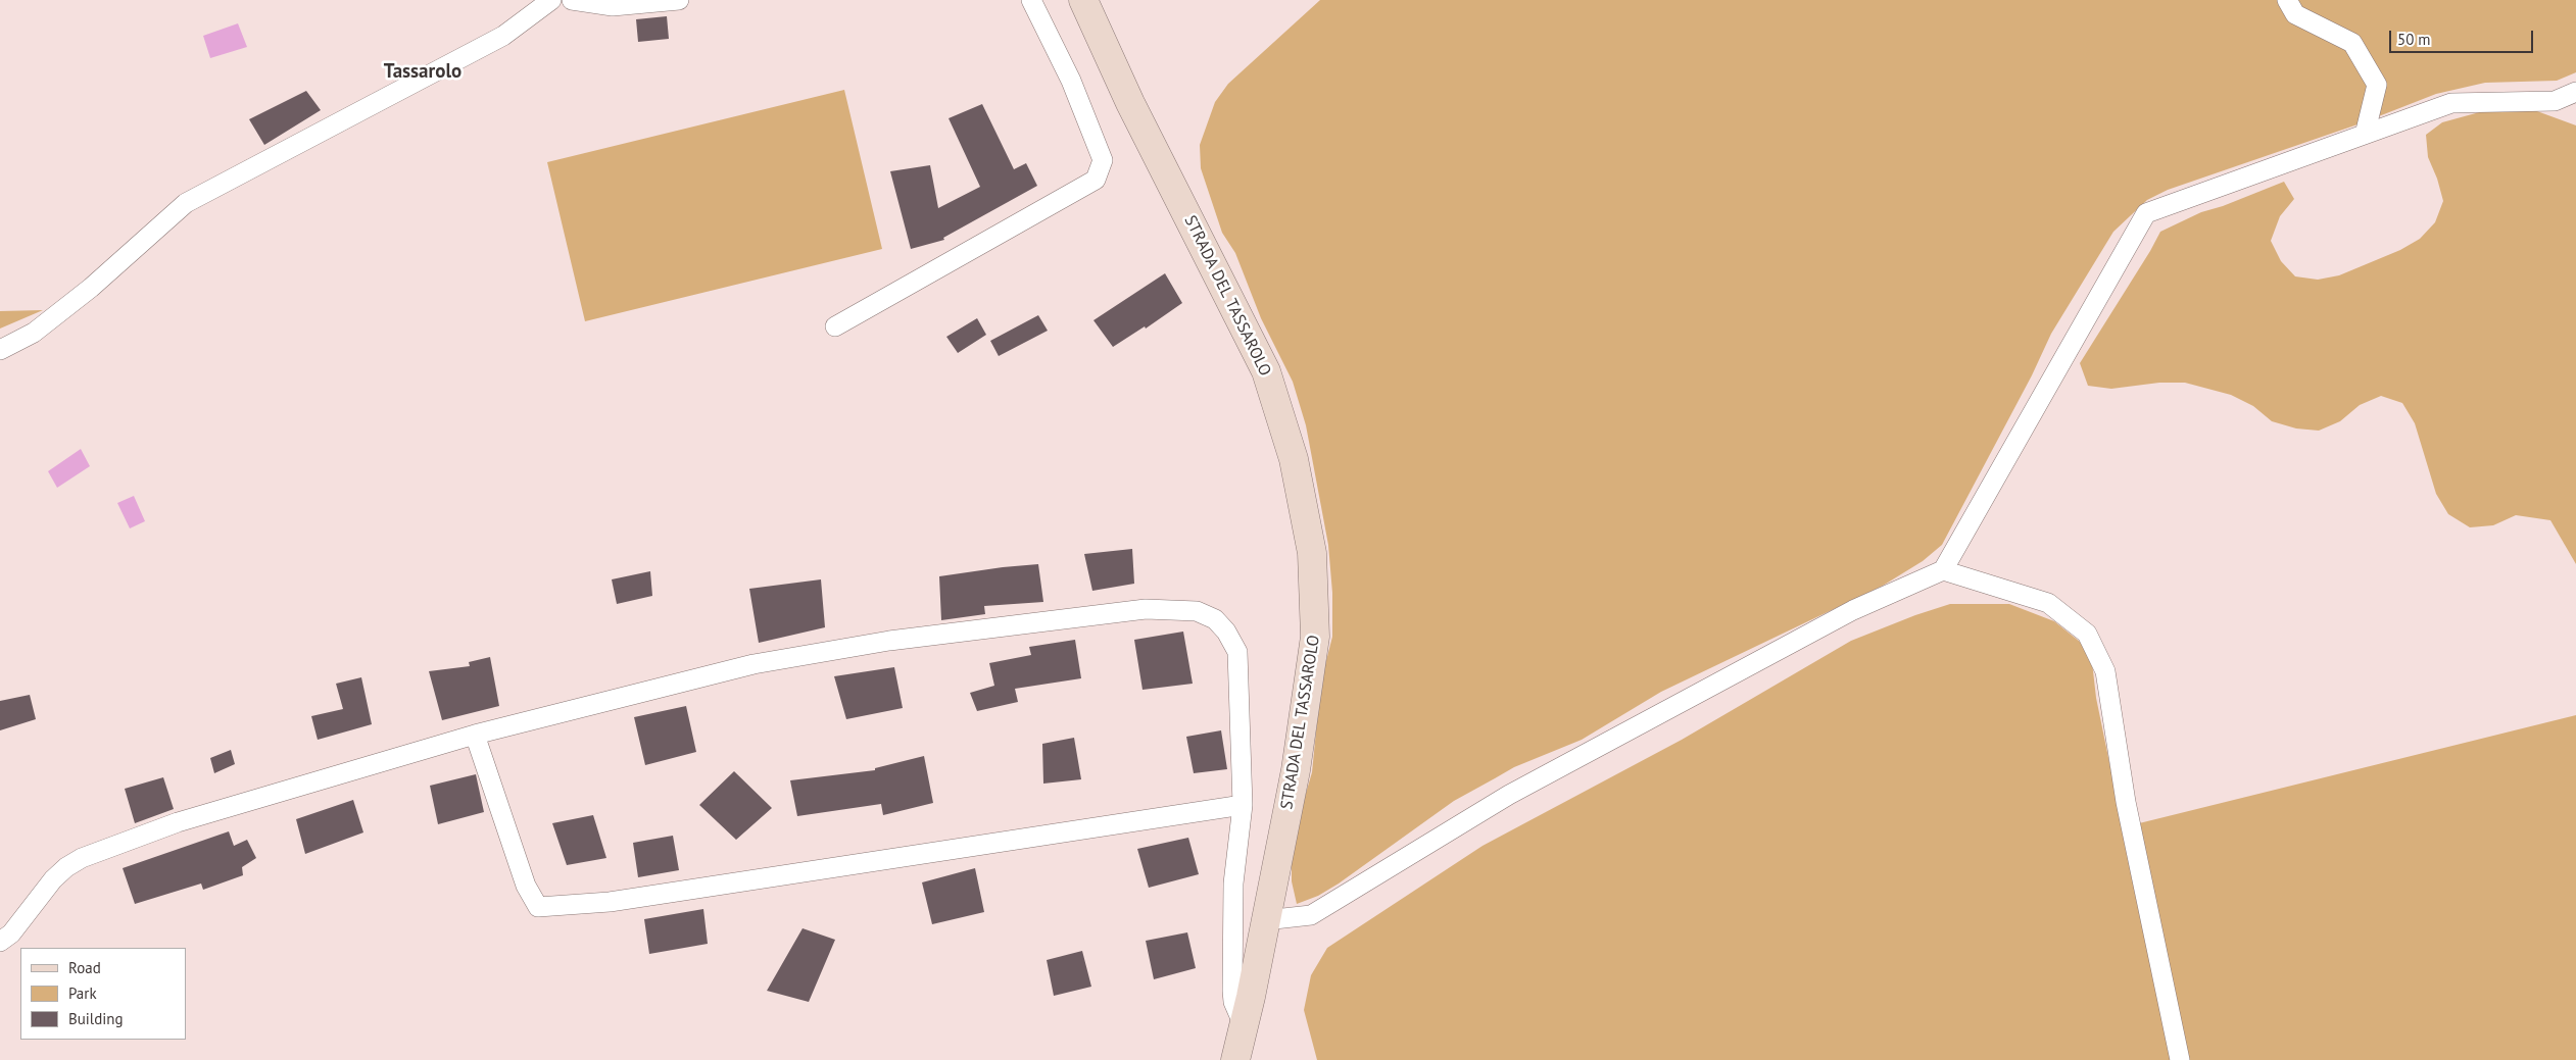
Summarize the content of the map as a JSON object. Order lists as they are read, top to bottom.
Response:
{
  "streets": {
    "main road": ["STRADA DEL TASSAROLO"]
  },
  "districts": ["Tassarolo"],
  "legend": ["Road", "Park", "Building"],
  "scale_bar": "50 m"
}
